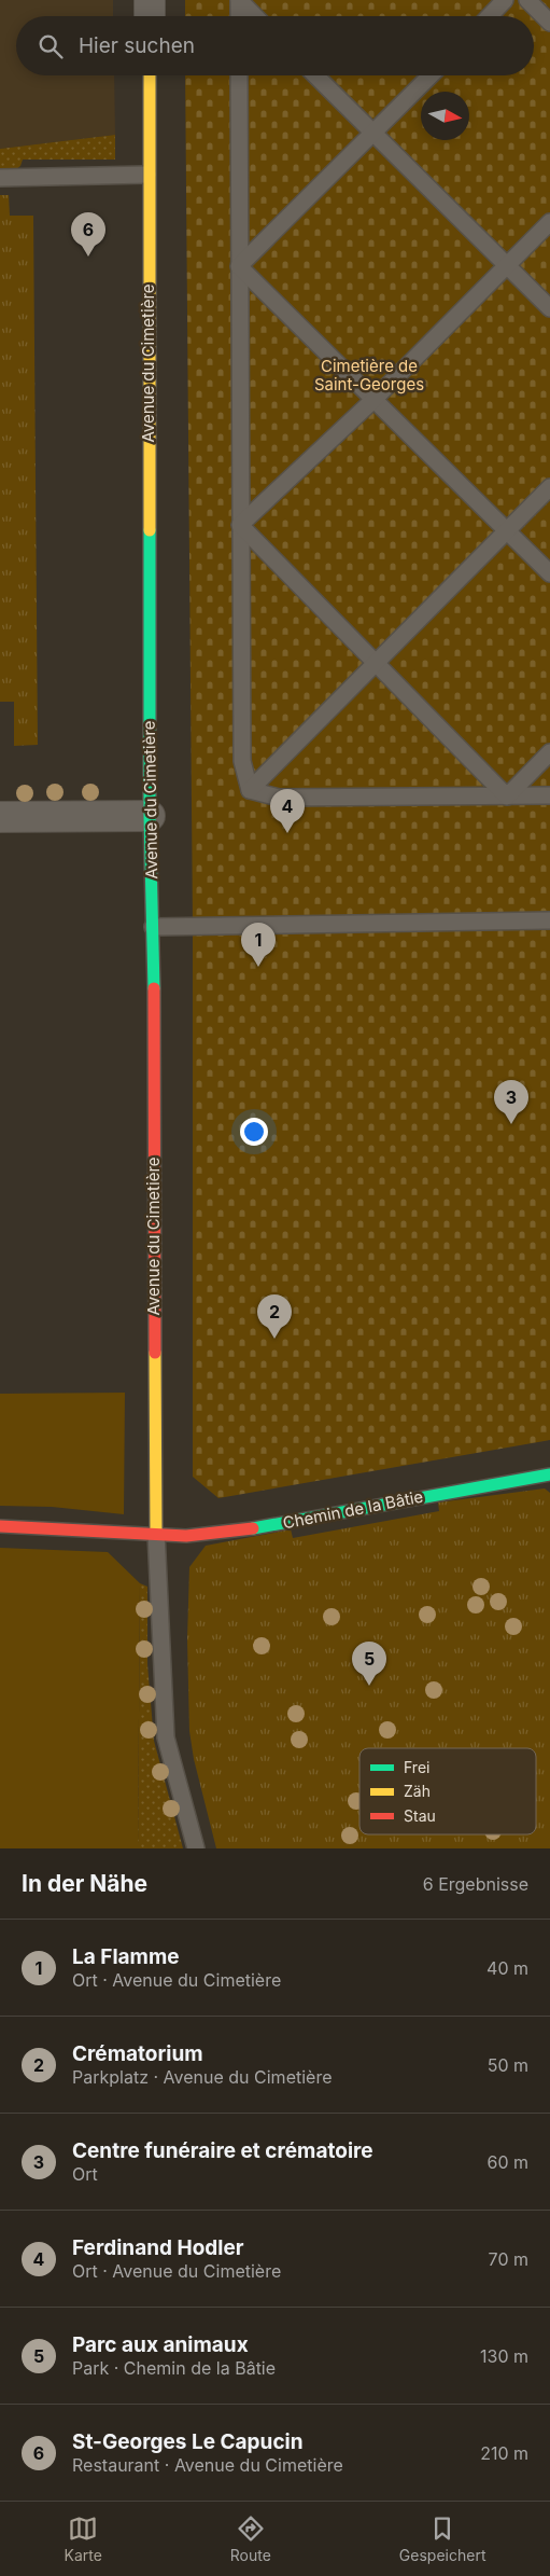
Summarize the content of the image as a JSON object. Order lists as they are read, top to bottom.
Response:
{
  "streets": {
    "street": ["Avenue du Cimetière", "Chemin de la Bâtie"]
  },
  "crossings": [
    ["Avenue du Cimetière", "Chemin de la Bâtie"]
  ],
  "parks": ["Cimetière de Saint-Georges"],
  "legend": ["Frei", "Zäh", "Stau"],
  "north": "right",
  "page": {
    "search": "Hier suchen",
    "pins": [
      "6",
      "4",
      "1",
      "3",
      "2",
      "5"
    ],
    "heading": ["In der Nähe", "6 Ergebnisse"],
    "list": [
      {
        "mark": "1",
        "name": "La Flamme",
        "note": "Ort · Avenue du Cimetière",
        "value": "40 m"
      },
      {
        "mark": "2",
        "name": "Crématorium",
        "note": "Parkplatz · Avenue du Cimetière",
        "value": "50 m"
      },
      {
        "mark": "3",
        "name": "Centre funéraire et crématoire",
        "note": "Ort",
        "value": "60 m"
      },
      {
        "mark": "4",
        "name": "Ferdinand Hodler",
        "note": "Ort · Avenue du Cimetière",
        "value": "70 m"
      },
      {
        "mark": "5",
        "name": "Parc aux animaux",
        "note": "Park · Chemin de la Bâtie",
        "value": "130 m"
      },
      {
        "mark": "6",
        "name": "St-Georges Le Capucin",
        "note": "Restaurant · Avenue du Cimetière",
        "value": "210 m"
      }
    ],
    "nav": ["Karte", "Route", "Gespeichert"]
  }
}
